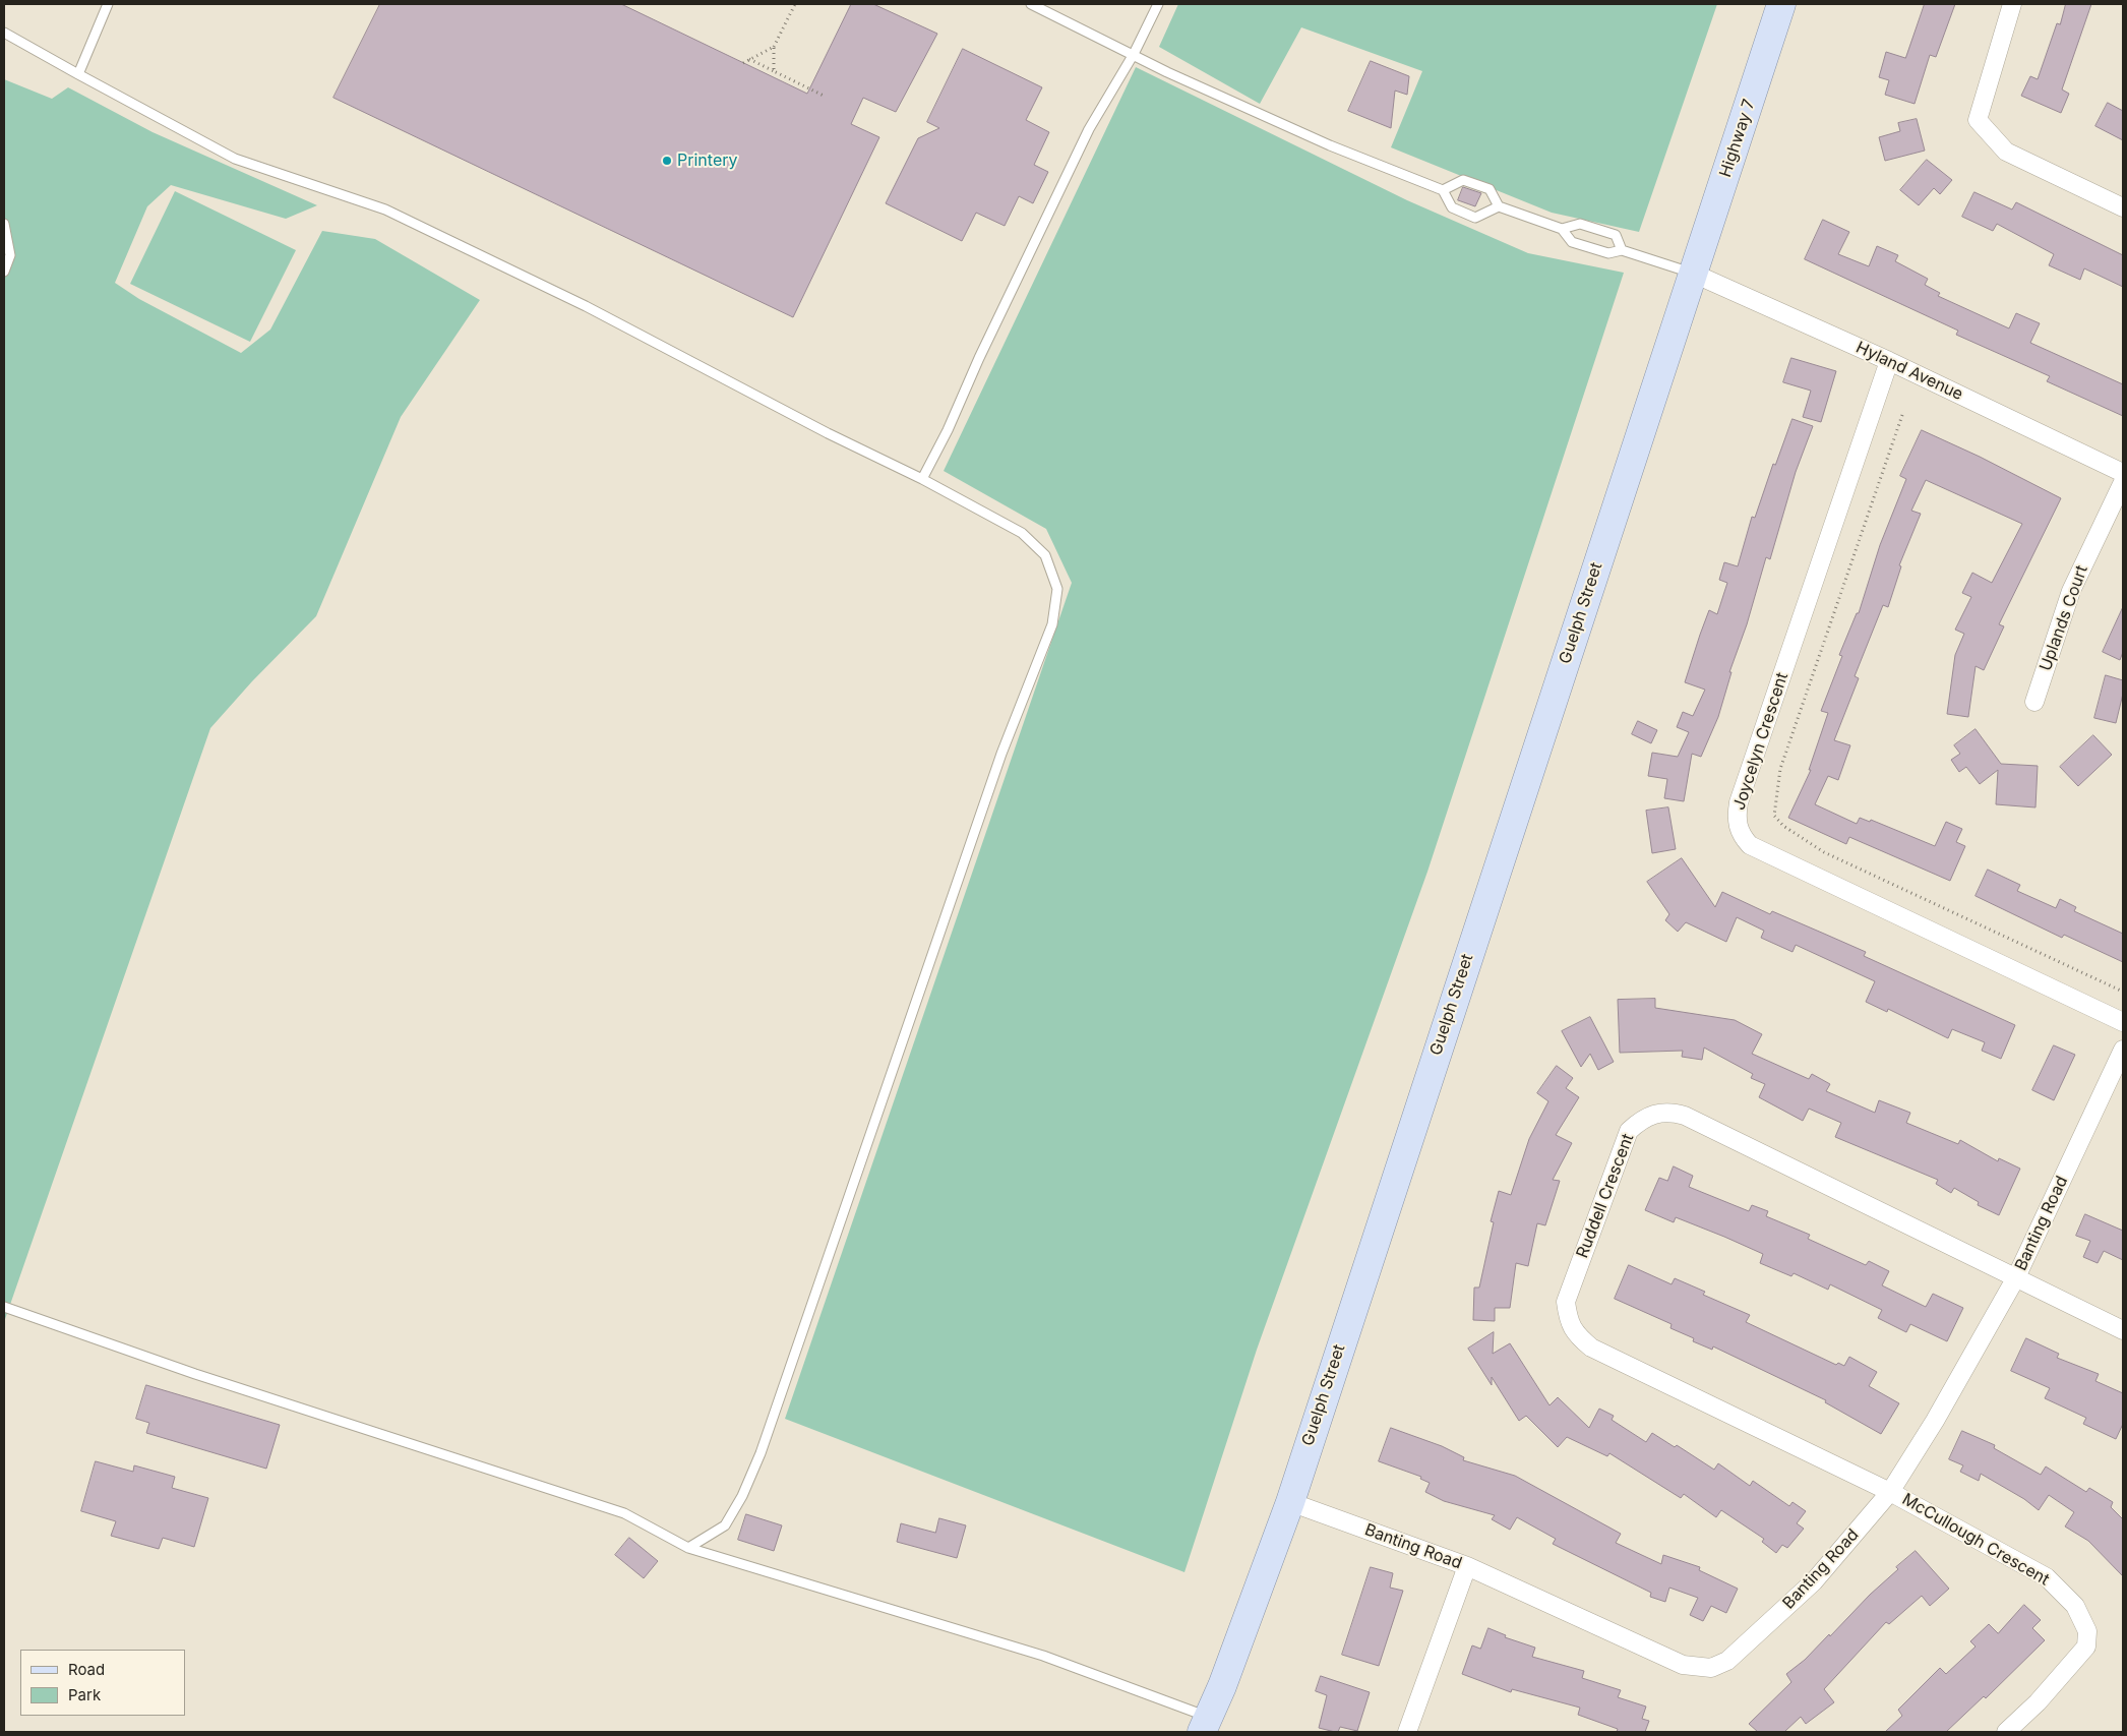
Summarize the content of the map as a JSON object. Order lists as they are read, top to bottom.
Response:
{
  "streets": {
    "main road": ["Highway 7", "Guelph Street"],
    "street": [
      "Hyland Avenue",
      "Uplands Court",
      "Joycelyn Crescent",
      "Ruddell Crescent",
      "Banting Road",
      "McCullough Crescent"
    ]
  },
  "crossings": [
    ["Highway 7", "Hyland Avenue"],
    ["Highway 7", "Guelph Street"],
    ["Hyland Avenue", "Guelph Street"],
    ["Hyland Avenue", "Joycelyn Crescent"],
    ["Guelph Street", "Banting Road"],
    ["Ruddell Crescent", "Banting Road"],
    ["Ruddell Crescent", "McCullough Crescent"],
    ["Banting Road", "McCullough Crescent"]
  ],
  "places": ["Printery"],
  "legend": ["Road", "Park"]
}
